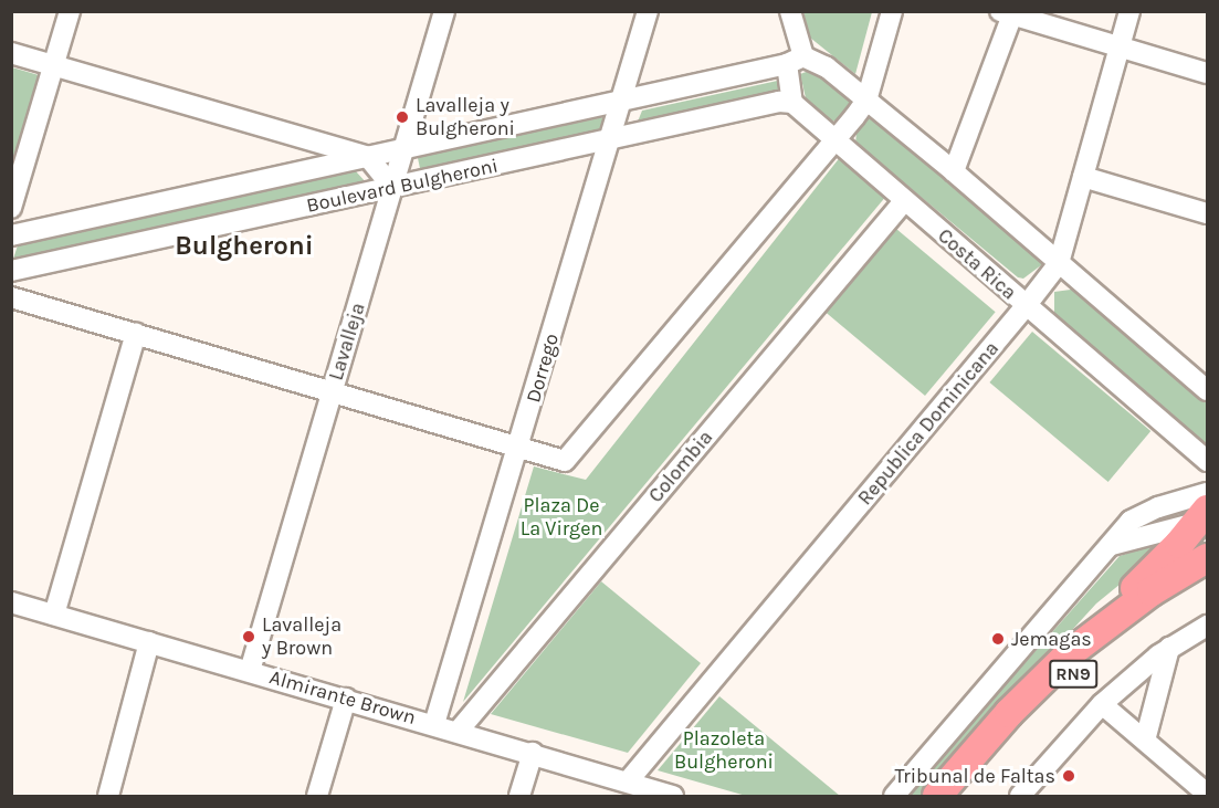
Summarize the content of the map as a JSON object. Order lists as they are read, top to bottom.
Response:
{
  "streets": {
    "highway": ["RN9"],
    "street": [
      "Boulevard Bulgheroni",
      "Costa Rica",
      "Lavalleja",
      "Dorrego",
      "Republica Dominicana",
      "Colombia",
      "Almirante Brown"
    ]
  },
  "crossings": [
    ["Boulevard Bulgheroni", "Costa Rica"],
    ["Boulevard Bulgheroni", "Lavalleja"],
    ["Boulevard Bulgheroni", "Dorrego"],
    ["Costa Rica", "Republica Dominicana"],
    ["Costa Rica", "Colombia"],
    ["Lavalleja", "Almirante Brown"],
    ["Dorrego", "Almirante Brown"],
    ["Republica Dominicana", "Almirante Brown"],
    ["Colombia", "Almirante Brown"]
  ],
  "districts": ["Bulgheroni"],
  "parks": ["Plaza De La Virgen", "Plazoleta Bulgheroni"],
  "places": [
    "Lavalleja y Bulgheroni",
    "Lavalleja y Brown",
    "Jemagas",
    "Tribunal de Faltas"
  ]
}
